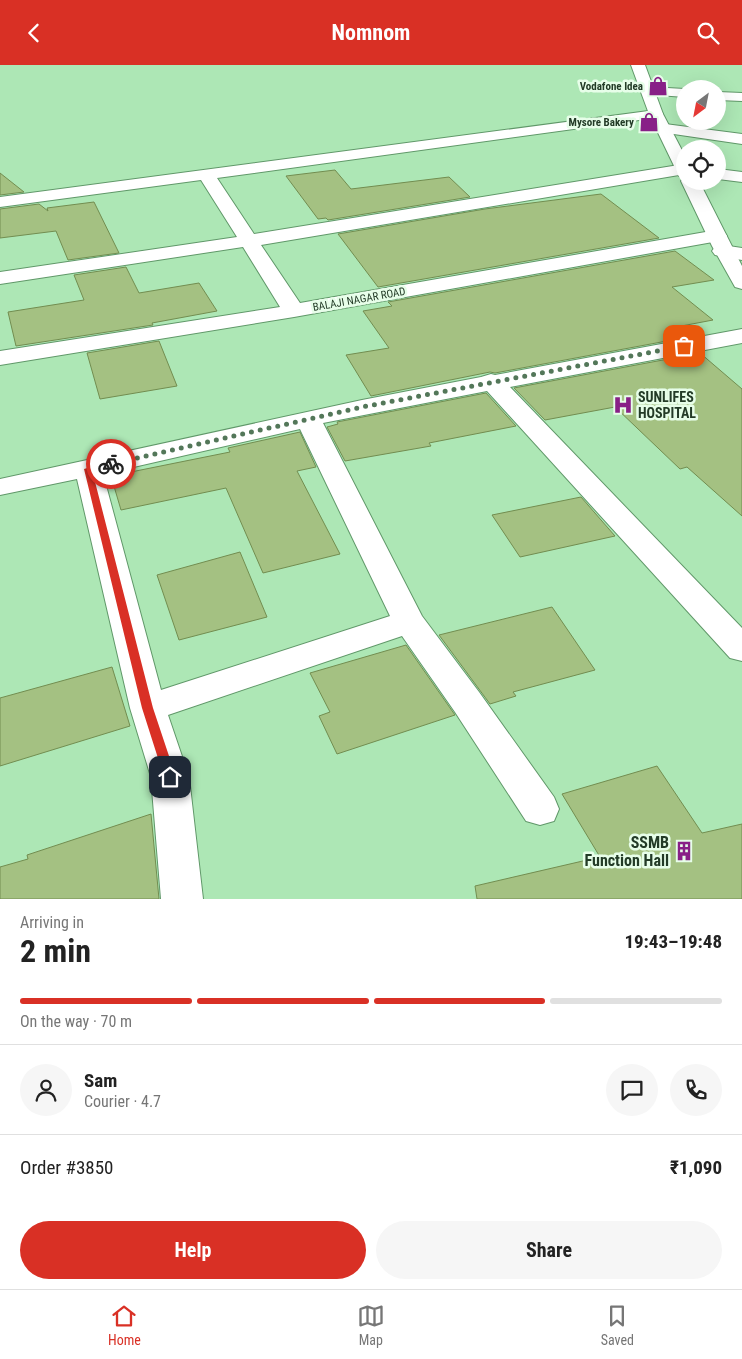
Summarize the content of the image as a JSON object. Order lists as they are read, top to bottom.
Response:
{
  "streets": {
    "street": ["BALAJI NAGAR ROAD"]
  },
  "places": {
    "shop": ["Vodafone Idea", "Mysore Bakery"],
    "hospital": ["SUNLIFES HOSPITAL"],
    "building": ["SSMB Function Hall"]
  },
  "north": "bottom left",
  "page": {
    "header": "Nomnom",
    "heading": ["2 min", "Arriving in", "19:43–19:48"],
    "panel": [
      "Sam",
      "Courier · 4.7",
      "Order #3850",
      "₹1,090"
    ],
    "bar": "On the way · 70 m",
    "buttons": ["Help", "Share"],
    "tabs": ["Home", "Map", "Saved"]
  }
}
